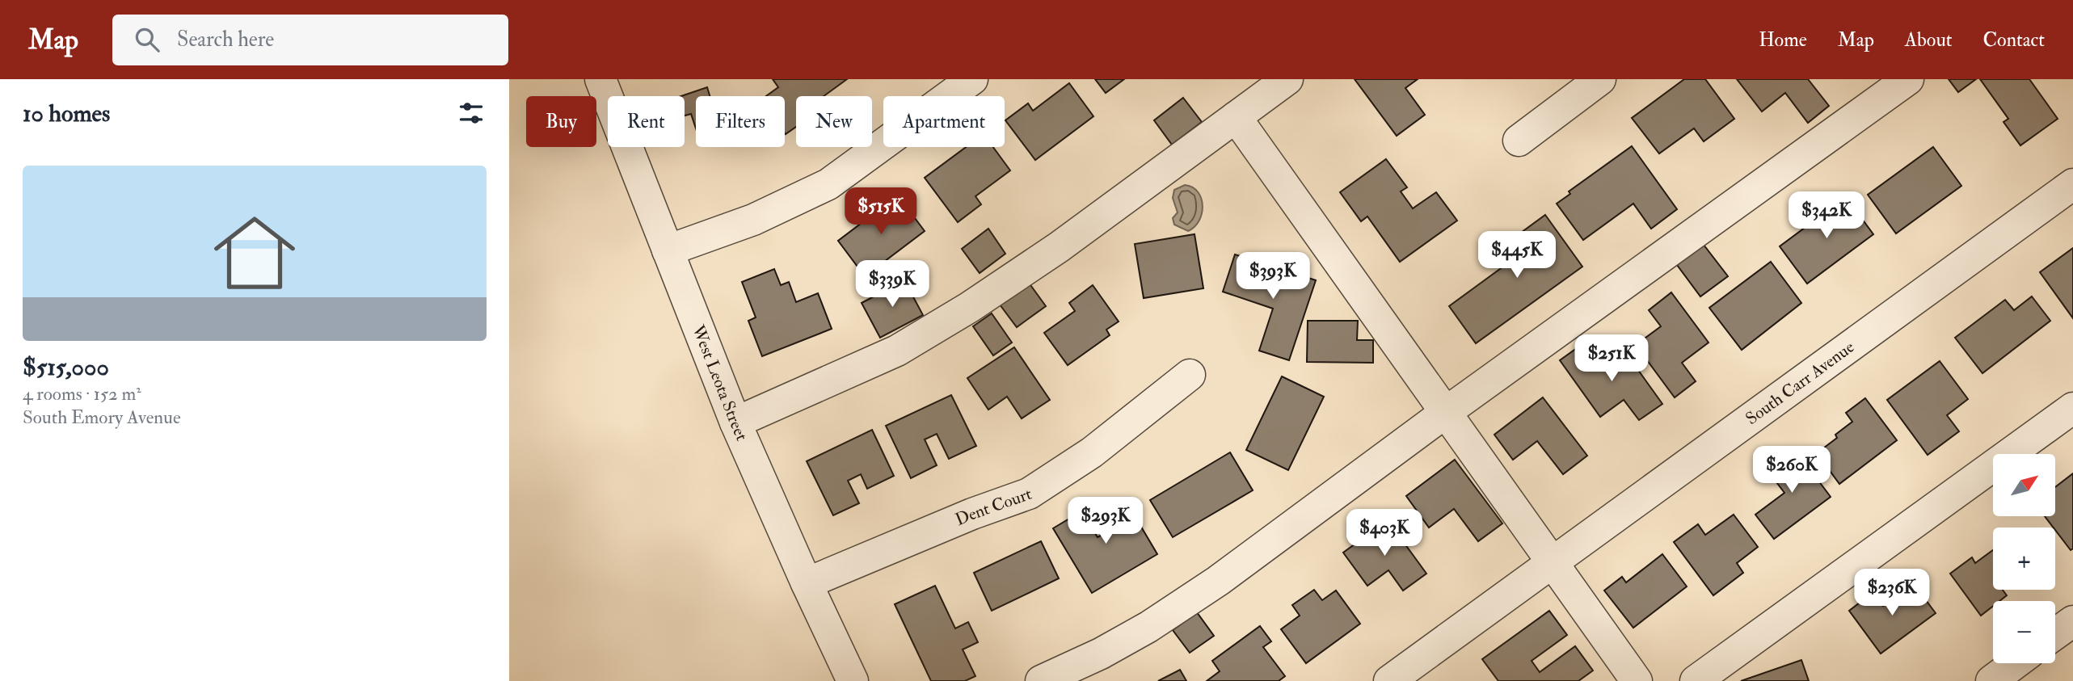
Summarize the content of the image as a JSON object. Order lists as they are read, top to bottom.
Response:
{
  "streets": {
    "street": ["South Carr Avenue", "West Leota Street", "Dent Court"]
  },
  "crossings": [
    ["West Leota Street", "Dent Court"]
  ],
  "north": "top right",
  "page": {
    "header": "Map",
    "search": "Search here",
    "nav": [
      "Home",
      "Map",
      "About",
      "Contact"
    ],
    "heading": "10 homes",
    "chip": [
      "Buy",
      "Rent",
      "Filters",
      "New",
      "Apartment"
    ],
    "list": [
      {
        "name": "$515,000",
        "note": "4 rooms · 152 m² · South Emory Avenue"
      }
    ],
    "price": [
      "$515K",
      "$342K",
      "$445K",
      "$393K",
      "$339K",
      "$251K",
      "$260K",
      "$293K",
      "$403K",
      "$236K"
    ],
    "map_buttons": ["+", "−"]
  }
}
